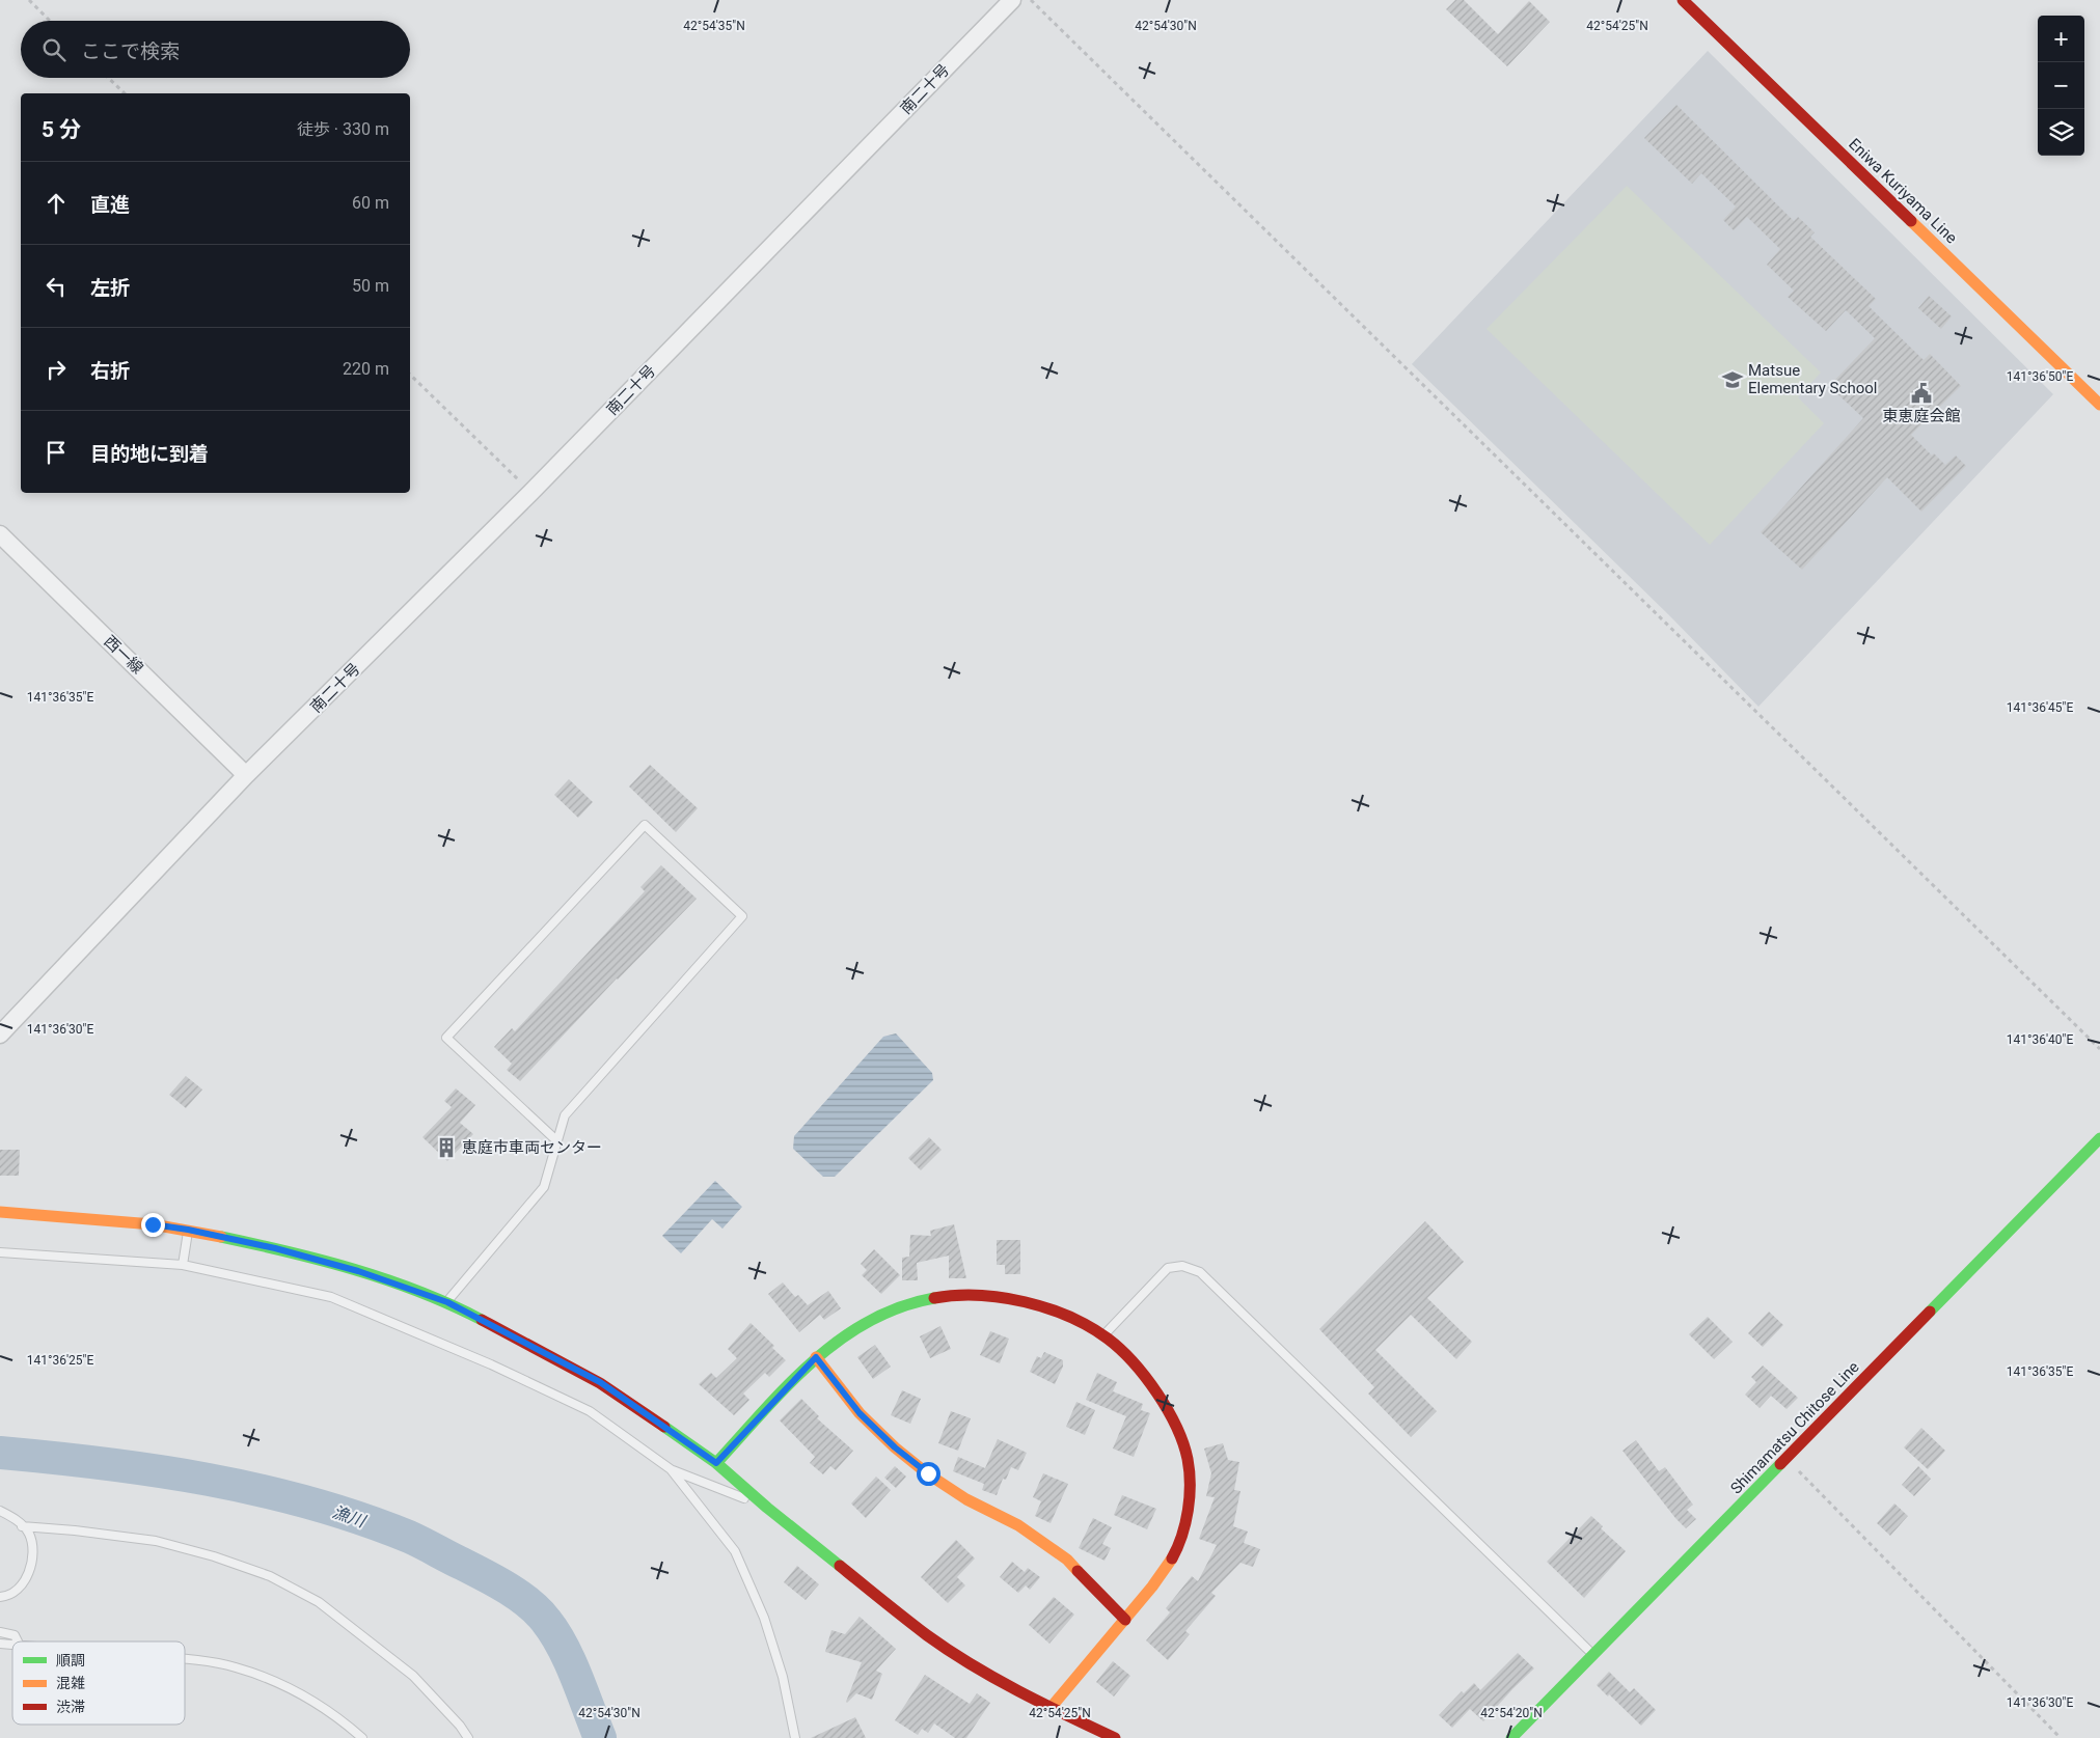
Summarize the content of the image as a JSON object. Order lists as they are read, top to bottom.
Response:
{
  "streets": {
    "street": [
      "南二十号",
      "Eniwa Kuriyama Line",
      "西一線",
      "Shimamatsu Chitose Line"
    ]
  },
  "crossings": [
    ["南二十号", "西一線"]
  ],
  "water": ["漁川"],
  "places": {
    "school or university": ["Matsue Elementary School"],
    "public building": ["東恵庭会館"],
    "building": ["恵庭市車両センター"]
  },
  "legend": ["順調", "混雑", "渋滞"],
  "page": {
    "map_buttons": ["+", "−"],
    "search": "ここで検索",
    "heading": ["5 分", "徒歩 · 330 m"],
    "list": [
      ["直進", "60 m"],
      ["左折", "50 m"],
      ["右折", "220 m"],
      "目的地に到着"
    ]
  },
  "coordinates": [
    "42°54'35\"N",
    "42°54'30\"N",
    "42°54'25\"N",
    "141°36'50\"E",
    "141°36'35\"E",
    "141°36'45\"E",
    "141°36'30\"E",
    "141°36'40\"E",
    "141°36'25\"E",
    "42°54'20\"N"
  ]
}
